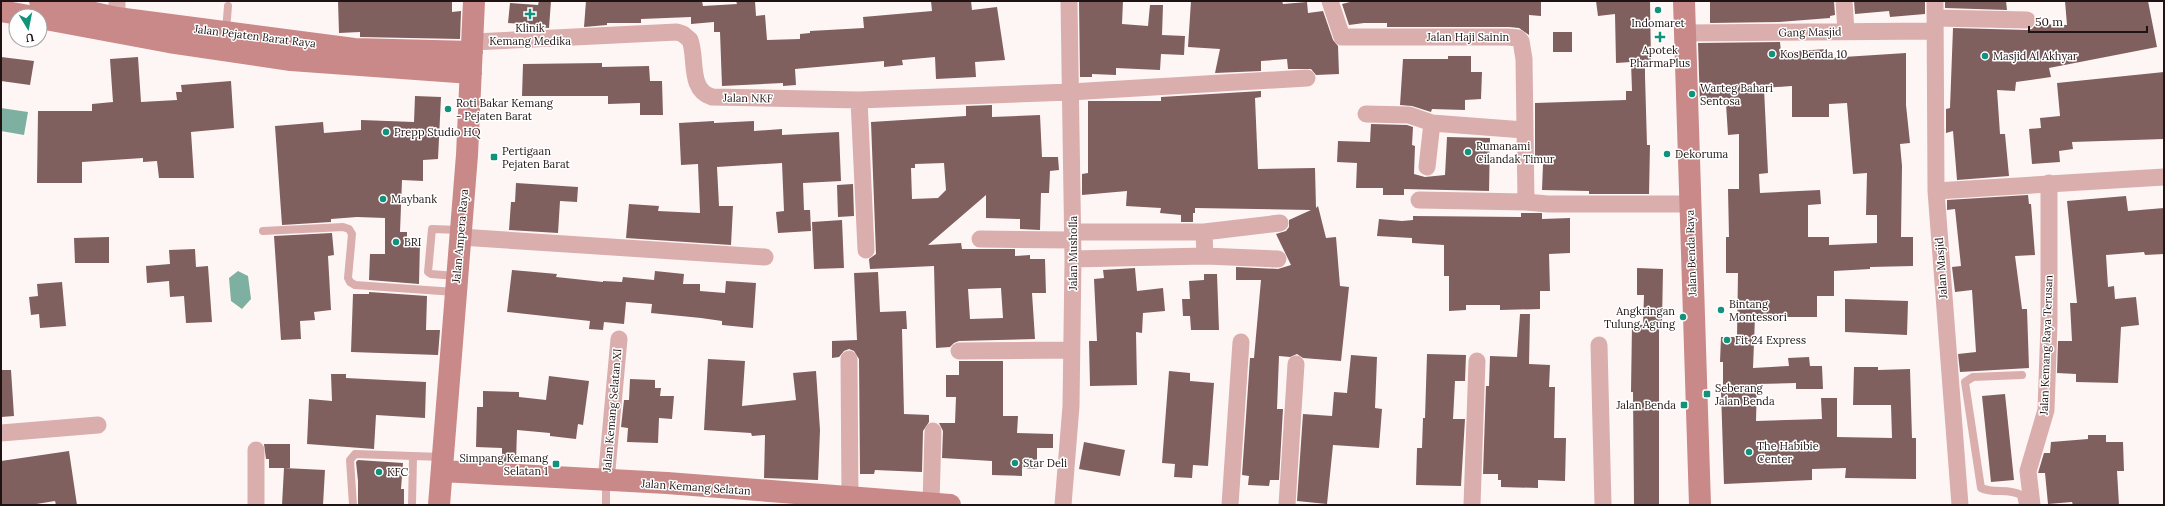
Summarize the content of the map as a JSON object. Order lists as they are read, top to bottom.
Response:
{
  "streets": {
    "street": [
      "Gang Masjid",
      "Jalan Pejaten Barat Raya",
      "Jalan Haji Sainin",
      "Jalan NKF",
      "Jalan Ampera Raya",
      "Jalan Musholla",
      "Jalan Benda Raya",
      "Jalan Masjid",
      "Jalan Kemang Raya Terusan",
      "Jalan Kemang Selatan XI",
      "Jalan Kemang Selatan"
    ]
  },
  "crossings": [
    ["Gang Masjid", "Jalan Benda Raya"],
    ["Gang Masjid", "Jalan Masjid"],
    ["Jalan Pejaten Barat Raya", "Jalan NKF"],
    ["Jalan Pejaten Barat Raya", "Jalan Ampera Raya"],
    ["Jalan NKF", "Jalan Ampera Raya"],
    ["Jalan NKF", "Jalan Musholla"],
    ["Jalan Ampera Raya", "Jalan Kemang Selatan"],
    ["Jalan Kemang Selatan XI", "Jalan Kemang Selatan"]
  ],
  "places": {
    "other": [
      "Indomaret",
      "Kos Benda 10",
      "Masjid Al Akhyar",
      "Warteg Bahari Sentosa",
      "Roti Bakar Kemang - Pejaten Barat",
      "Prepp Studio HQ",
      "Rumanami Cilandak Timur",
      "Dekoruma",
      "Maybank",
      "BRI",
      "Bintang Montessori",
      "Angkringan Tulung Agung",
      "Fit 24 Express",
      "The Habibie Center",
      "Star Deli",
      "KFC"
    ],
    "health": ["Klinik Kemang Medika", "Apotek PharmaPlus"],
    "transit": [
      "Pertigaan Pejaten Barat",
      "Seberang Jalan Benda",
      "Jalan Benda",
      "Simpang Kemang Selatan 1"
    ]
  },
  "scale_bar": "50 m",
  "north": "bottom"
}
